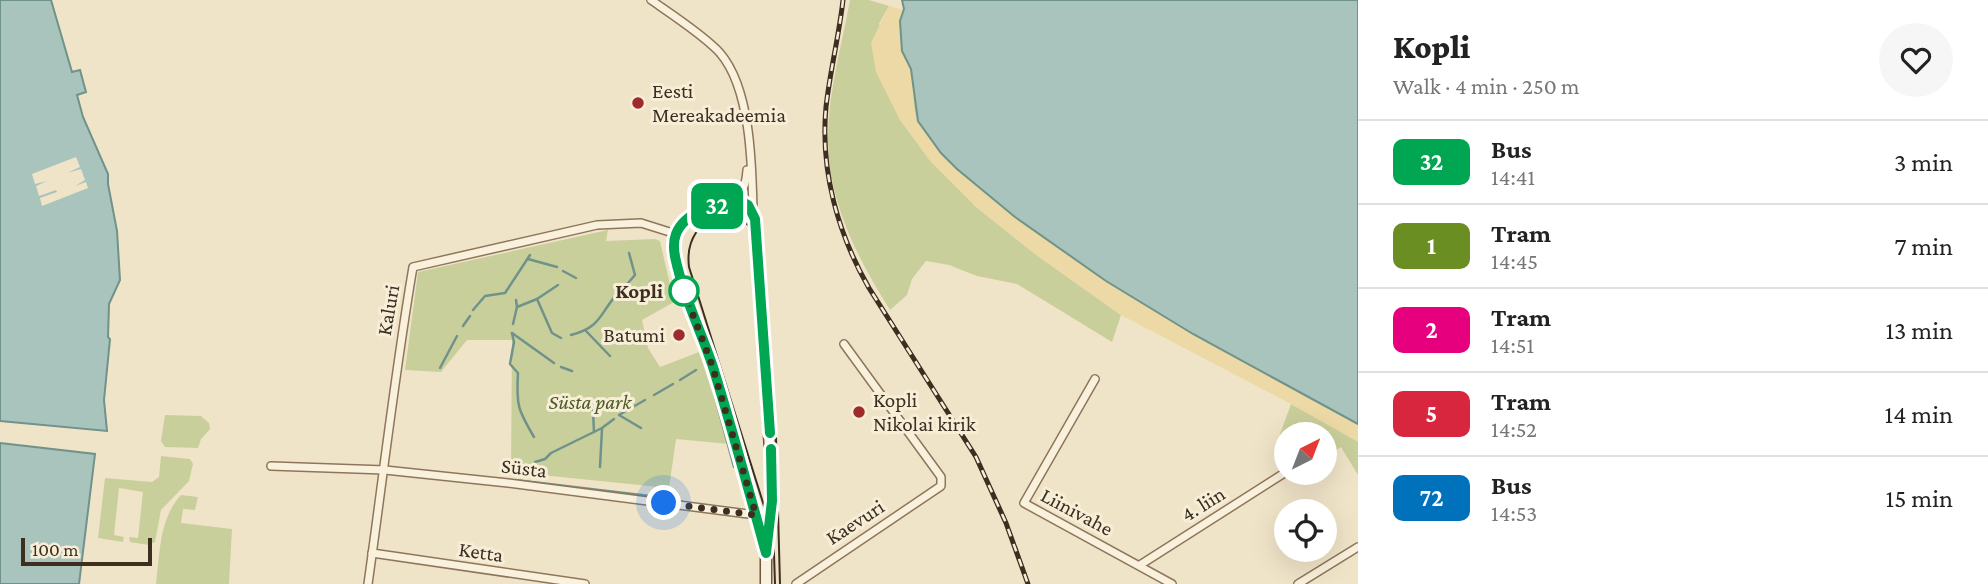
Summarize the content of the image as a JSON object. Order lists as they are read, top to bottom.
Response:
{
  "streets": {
    "street": [
      "Kaluri",
      "Süsta",
      "4. liin",
      "Liinivahe",
      "Kaevuri",
      "Ketta"
    ]
  },
  "crossings": [
    ["Kaluri", "Süsta"],
    ["Kaluri", "Ketta"],
    ["4. liin", "Liinivahe"]
  ],
  "parks": ["Süsta park"],
  "places": [
    "Eesti Mereakadeemia",
    "Kopli",
    "Batumi",
    "Kopli Nikolai kirik"
  ],
  "lines": ["bus line 32"],
  "scale_bar": "100 m",
  "north": "top right",
  "page": {
    "on_map": "32",
    "heading": ["Kopli", "Walk · 4 min · 250 m"],
    "list": [
      {
        "mark": "32",
        "name": "Bus",
        "note": "14:41",
        "value": "3 min"
      },
      {
        "mark": "1",
        "name": "Tram",
        "note": "14:45",
        "value": "7 min"
      },
      {
        "mark": "2",
        "name": "Tram",
        "note": "14:51",
        "value": "13 min"
      },
      {
        "mark": "5",
        "name": "Tram",
        "note": "14:52",
        "value": "14 min"
      },
      {
        "mark": "72",
        "name": "Bus",
        "note": "14:53",
        "value": "15 min"
      }
    ],
    "scale": "100 m"
  }
}
